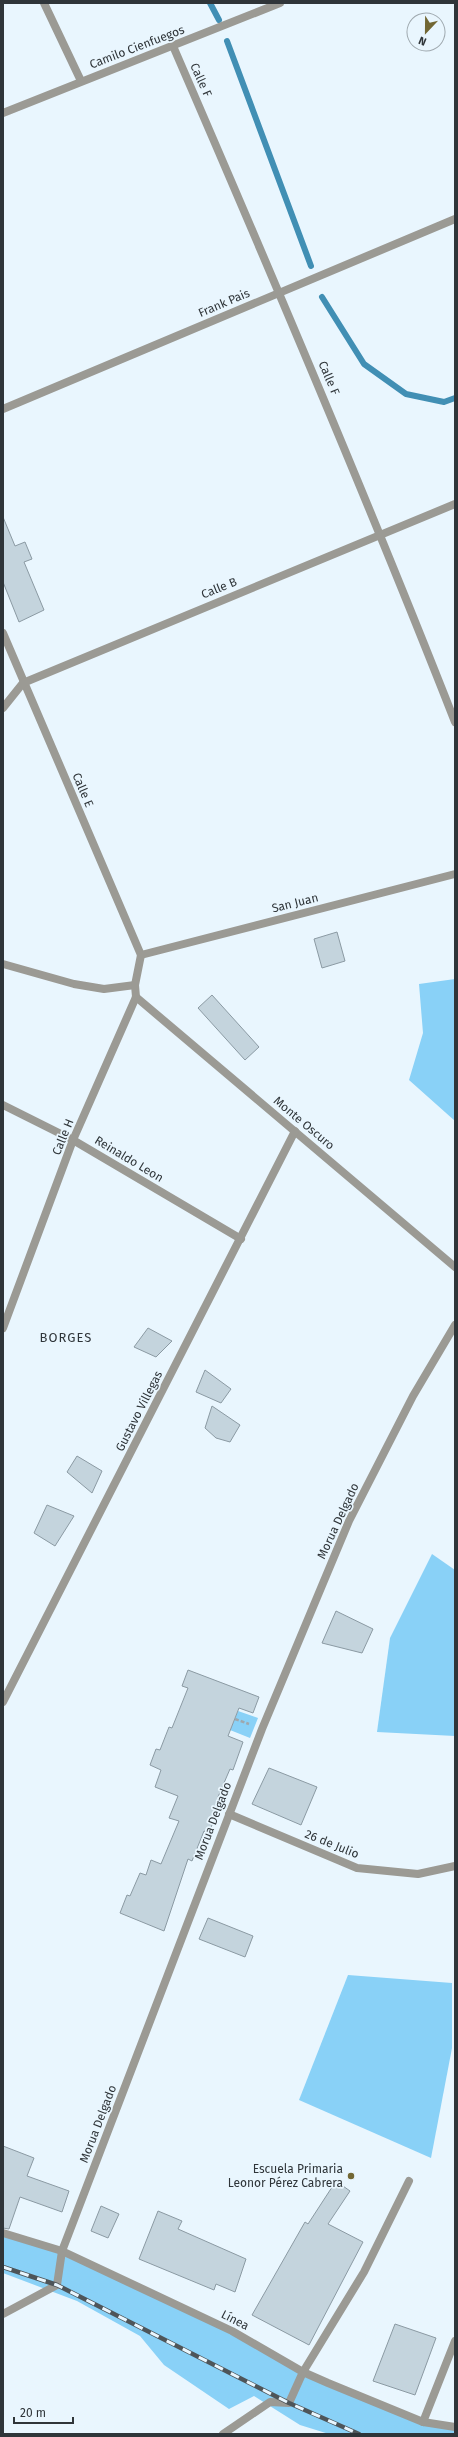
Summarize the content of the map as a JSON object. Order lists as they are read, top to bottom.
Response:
{
  "streets": {
    "street": [
      "Camilo Cienfuegos",
      "Calle F",
      "Frank Pais",
      "Calle B",
      "Calle E",
      "San Juan",
      "Monte Oscuro",
      "Calle H",
      "Reinaldo Leon",
      "Gustavo Villegas",
      "Morua Delgado",
      "26 de Julio",
      "Línea"
    ]
  },
  "crossings": [
    ["Camilo Cienfuegos", "Calle F"],
    ["Calle F", "Frank Pais"],
    ["Calle F", "Calle B"],
    ["Calle B", "Calle E"],
    ["Calle E", "San Juan"],
    ["Calle E", "Calle H"],
    ["San Juan", "Calle H"],
    ["Monte Oscuro", "Calle H"],
    ["Monte Oscuro", "Gustavo Villegas"],
    ["Calle H", "Reinaldo Leon"],
    ["Reinaldo Leon", "Gustavo Villegas"],
    ["Morua Delgado", "26 de Julio"],
    ["Morua Delgado", "Línea"]
  ],
  "districts": ["BORGES"],
  "places": ["Escuela Primaria Leonor Pérez Cabrera"],
  "scale_bar": "20 m",
  "north": "bottom"
}
